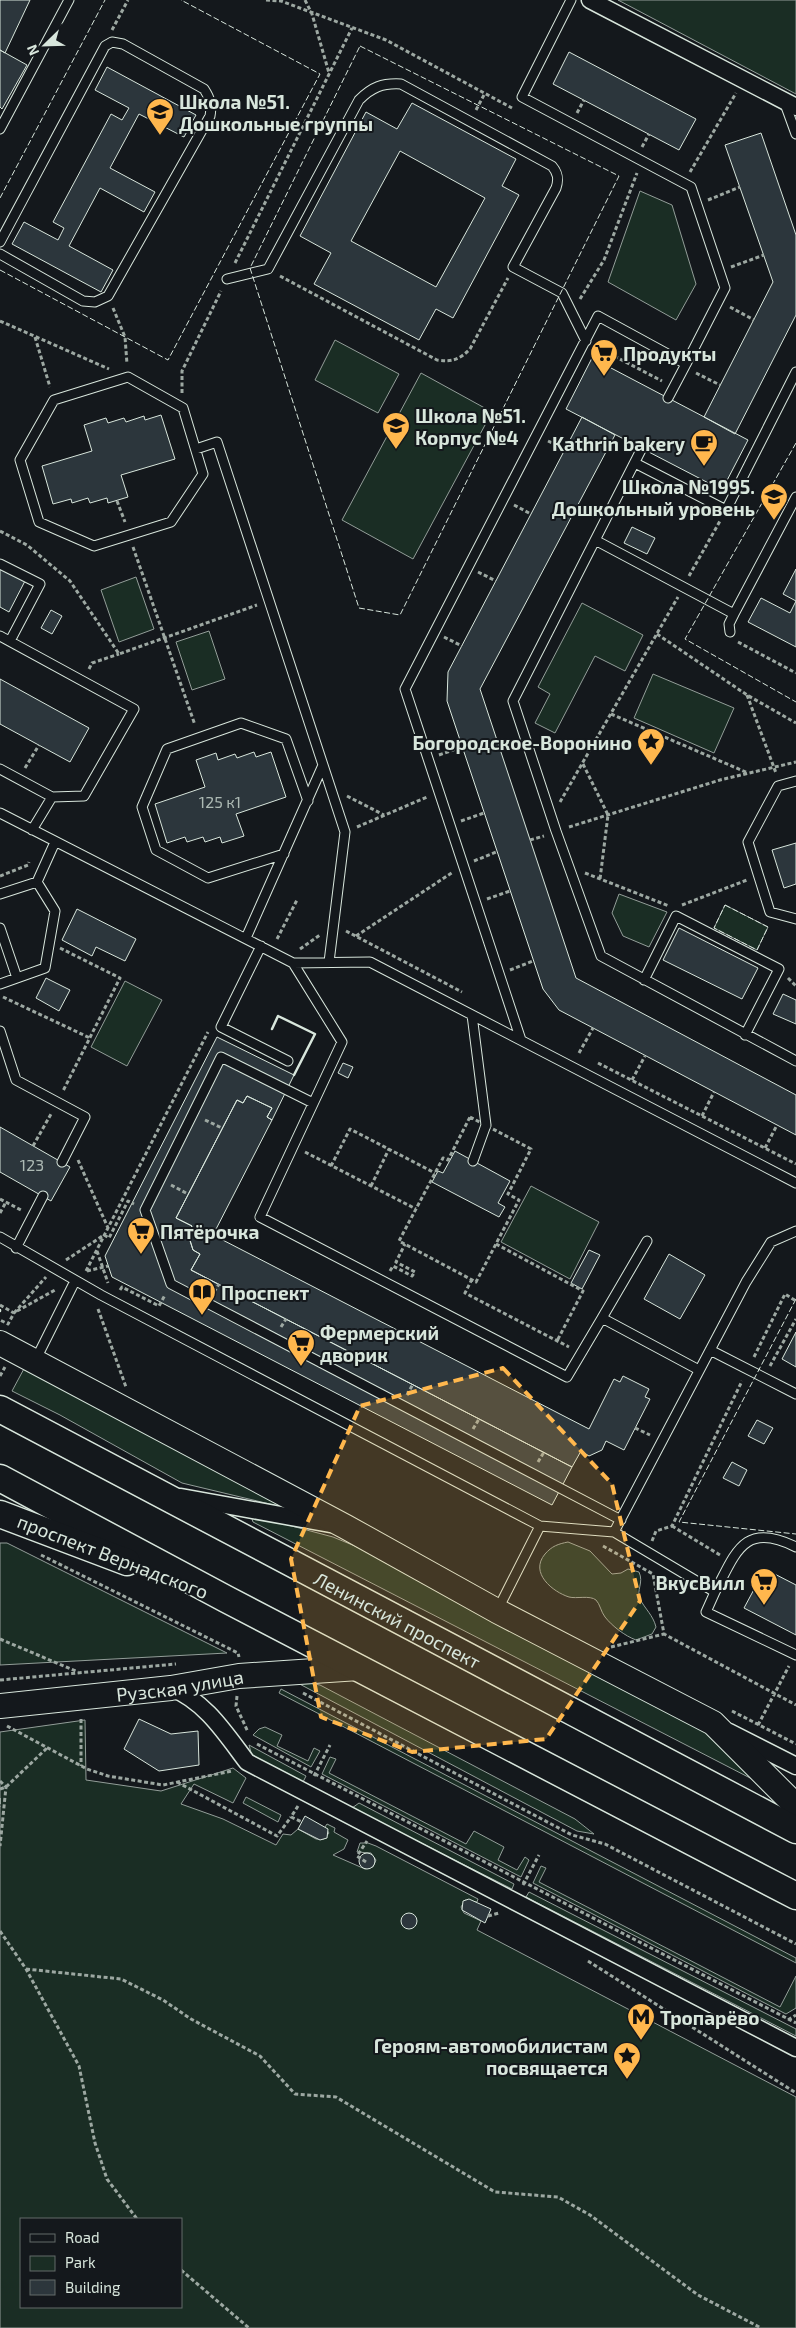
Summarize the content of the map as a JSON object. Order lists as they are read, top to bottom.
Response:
{
  "streets": {
    "main road": ["проспект Вернадского", "Ленинский проспект", "Рузская улица"]
  },
  "places": {
    "school or university": ["Школа №51. Дошкольные группы", "Школа №51. Корпус №4", "Школа №1995. Дошкольный уровень"],
    "supermarket": [
      "Продукты",
      "Пятёрочка",
      "Фермерский дворик",
      "ВкусВилл"
    ],
    "cafe": ["Kathrin bakery"],
    "place": ["Богородское-Воронино", "Героям-автомобилистам посвящается"],
    "library": ["Проспект"],
    "metro station": ["Тропарёво"]
  },
  "house_numbers": ["125 к1", "123"],
  "legend": ["Road", "Park", "Building"],
  "north": "bottom left"
}
